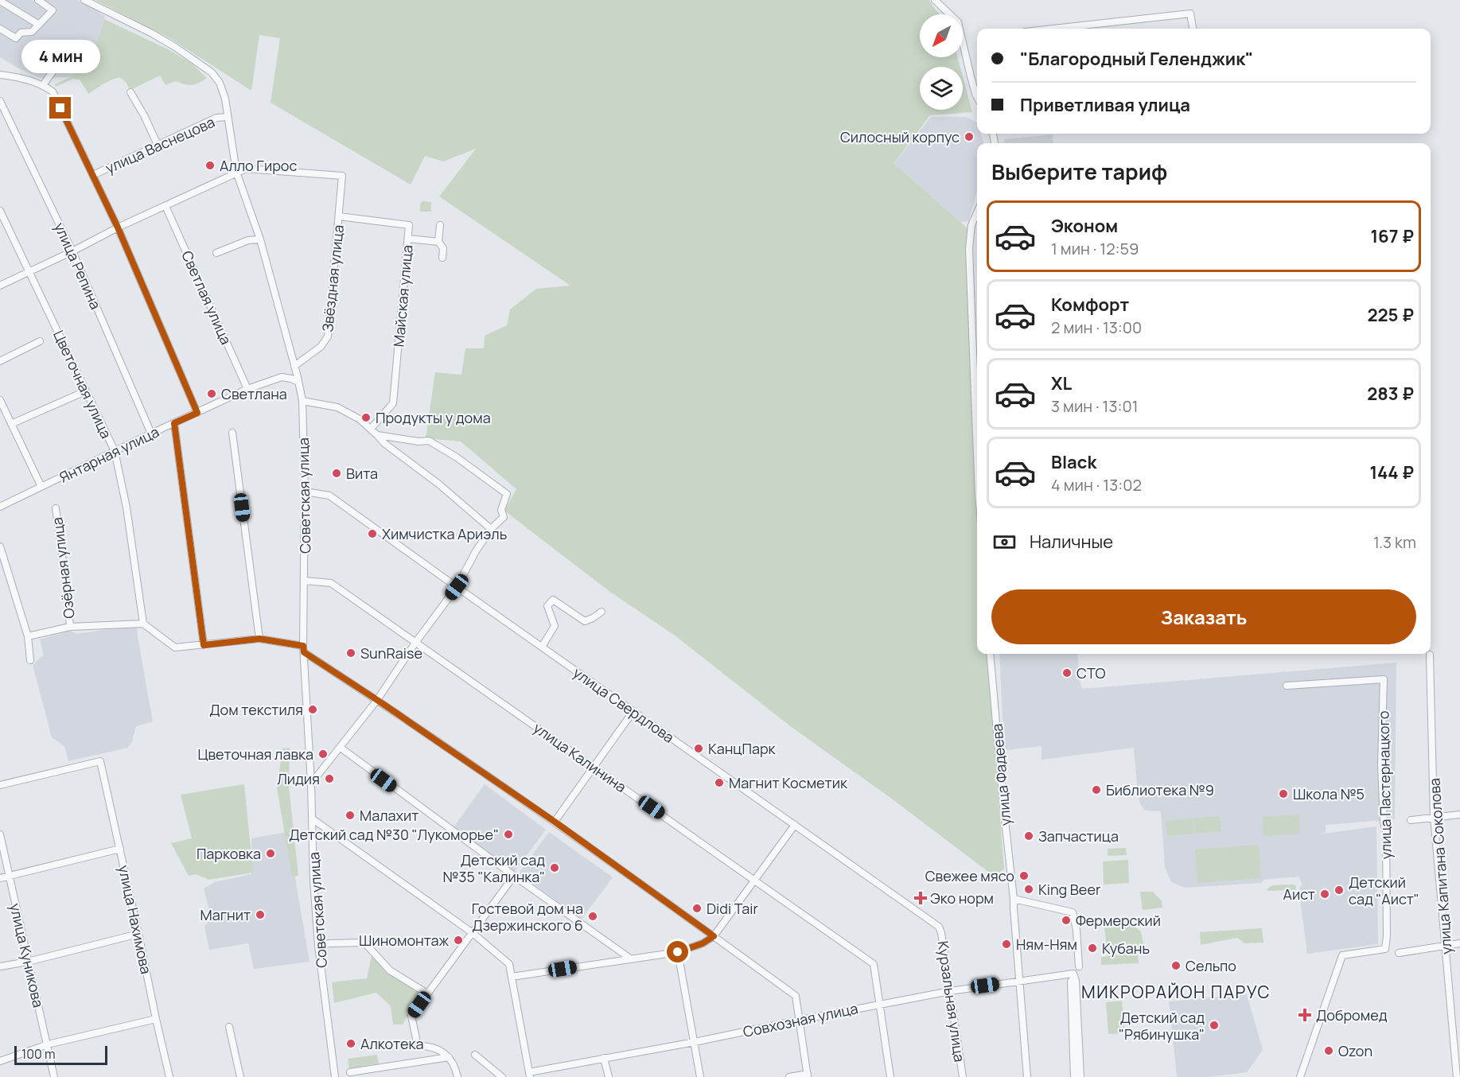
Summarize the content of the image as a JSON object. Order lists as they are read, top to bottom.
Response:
{
  "streets": {
    "street": [
      "улица Васнецова",
      "улица Репина",
      "Звёздная улица",
      "Майская улица",
      "Светлая улица",
      "Цветочная улица",
      "Янтарная улица",
      "Советская улица",
      "Озёрная улица",
      "улица Свердлова",
      "улица Калинина",
      "улица Фадеева",
      "улица Пастернацкого",
      "улица Капитана Соколова",
      "улица Нахимова",
      "улица Куникова",
      "Курзальная улица",
      "Совхозная улица"
    ]
  },
  "crossings": [
    ["улица Васнецова", "Советская улица"],
    ["улица Репина", "Янтарная улица"],
    ["Звёздная улица", "Майская улица"],
    ["Звёздная улица", "Советская улица"],
    ["Светлая улица", "Янтарная улица"],
    ["Цветочная улица", "Янтарная улица"],
    ["Янтарная улица", "Советская улица"],
    ["Советская улица", "улица Свердлова"],
    ["Советская улица", "улица Калинина"],
    ["улица Свердлова", "Курзальная улица"],
    ["улица Калинина", "Совхозная улица"],
    ["улица Фадеева", "Совхозная улица"],
    ["Курзальная улица", "Совхозная улица"]
  ],
  "districts": ["МИКРОРАЙОН ПАРУС"],
  "places": {
    "other": [
      "Силосный корпус",
      "Алло Гирос",
      "Светлана",
      "Продукты у дома",
      "Вита",
      "Химчистка Ариэль",
      "SunRaise",
      "СТО",
      "Дом текстиля",
      "КанцПарк",
      "Цветочная лавка",
      "Лидия",
      "Магнит Косметик",
      "Библиотека №9",
      "Школа №5",
      "Малахит",
      "Детский сад №30 \"Лукоморье\"",
      "Запчастица",
      "Парковка",
      "Детский сад №35 \"Калинка\"",
      "Свежее мясо",
      "King Beer",
      "Детский сад \"Аист\"",
      "Аист",
      "Didi Tair",
      "Магнит",
      "Гостевой дом на Дзержинского 6",
      "Фермерский",
      "Шиномонтаж",
      "Ням-Ням",
      "Кубань",
      "Сельпо",
      "Детский сад \"Рябинушка\"",
      "Алкотека",
      "Ozon"
    ],
    "health": ["Эко норм", "Добромед"]
  },
  "scale_bar": "100 m",
  "north": "bottom left",
  "page": {
    "banner": ["\"Благородный Геленджик\"", "Приветливая улица"],
    "bubble": "4 мин",
    "heading": "Выберите тариф",
    "list": [
      {
        "name": "Эконом",
        "note": "1 мин · 12:59",
        "value": "167 ₽"
      },
      {
        "name": "Комфорт",
        "note": "2 мин · 13:00",
        "value": "225 ₽"
      },
      {
        "name": "XL",
        "note": "3 мин · 13:01",
        "value": "283 ₽"
      },
      {
        "name": "Black",
        "note": "4 мин · 13:02",
        "value": "144 ₽"
      }
    ],
    "pay": ["Наличные", "1.3 km"],
    "buttons": "Заказать",
    "scale": "100 m"
  }
}
